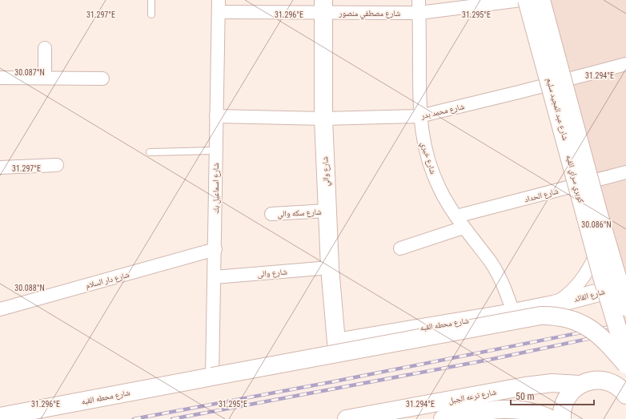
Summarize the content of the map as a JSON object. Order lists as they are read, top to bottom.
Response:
{
  "streets": {
    "main road": [
      "شارع والي",
      "كوبري سراي القبه",
      "شارع القائد",
      "شارع محطه القبه",
      "شارع ترعه الجبل"
    ],
    "street": [
      "شارع مصطفي منصور",
      "شارع عبد المجيد سليم",
      "شارع محمد بدر",
      "شارع خيري",
      "شارع اسماعيل بك",
      "شارع الحداد",
      "شارع سكه والي",
      "شارع والى",
      "شارع دار السلام"
    ]
  },
  "crossings": [
    ["شارع مصطفي منصور", "شارع خيري"],
    ["شارع مصطفي منصور", "شارع والي"],
    ["شارع مصطفي منصور", "شارع اسماعيل بك"],
    ["شارع عبد المجيد سليم", "شارع محمد بدر"],
    ["شارع عبد المجيد سليم", "شارع الحداد"],
    ["شارع عبد المجيد سليم", "شارع القائد"],
    ["شارع محمد بدر", "شارع خيري"],
    ["شارع محمد بدر", "شارع والي"],
    ["شارع محمد بدر", "شارع اسماعيل بك"],
    ["شارع خيري", "شارع الحداد"],
    ["شارع خيري", "شارع محطه القبه"],
    ["شارع والي", "شارع سكه والي"],
    ["شارع والي", "شارع والى"],
    ["شارع والي", "شارع محطه القبه"],
    ["شارع اسماعيل بك", "شارع والى"],
    ["شارع اسماعيل بك", "شارع دار السلام"],
    ["شارع اسماعيل بك", "شارع محطه القبه"],
    ["شارع القائد", "شارع محطه القبه"]
  ],
  "scale_bar": "50 m",
  "coordinates": [
    "31.296°E",
    "31.295°E",
    "31.297°E",
    "30.087°N",
    "31.294°E",
    "30.086°N",
    "30.088°N"
  ]
}
